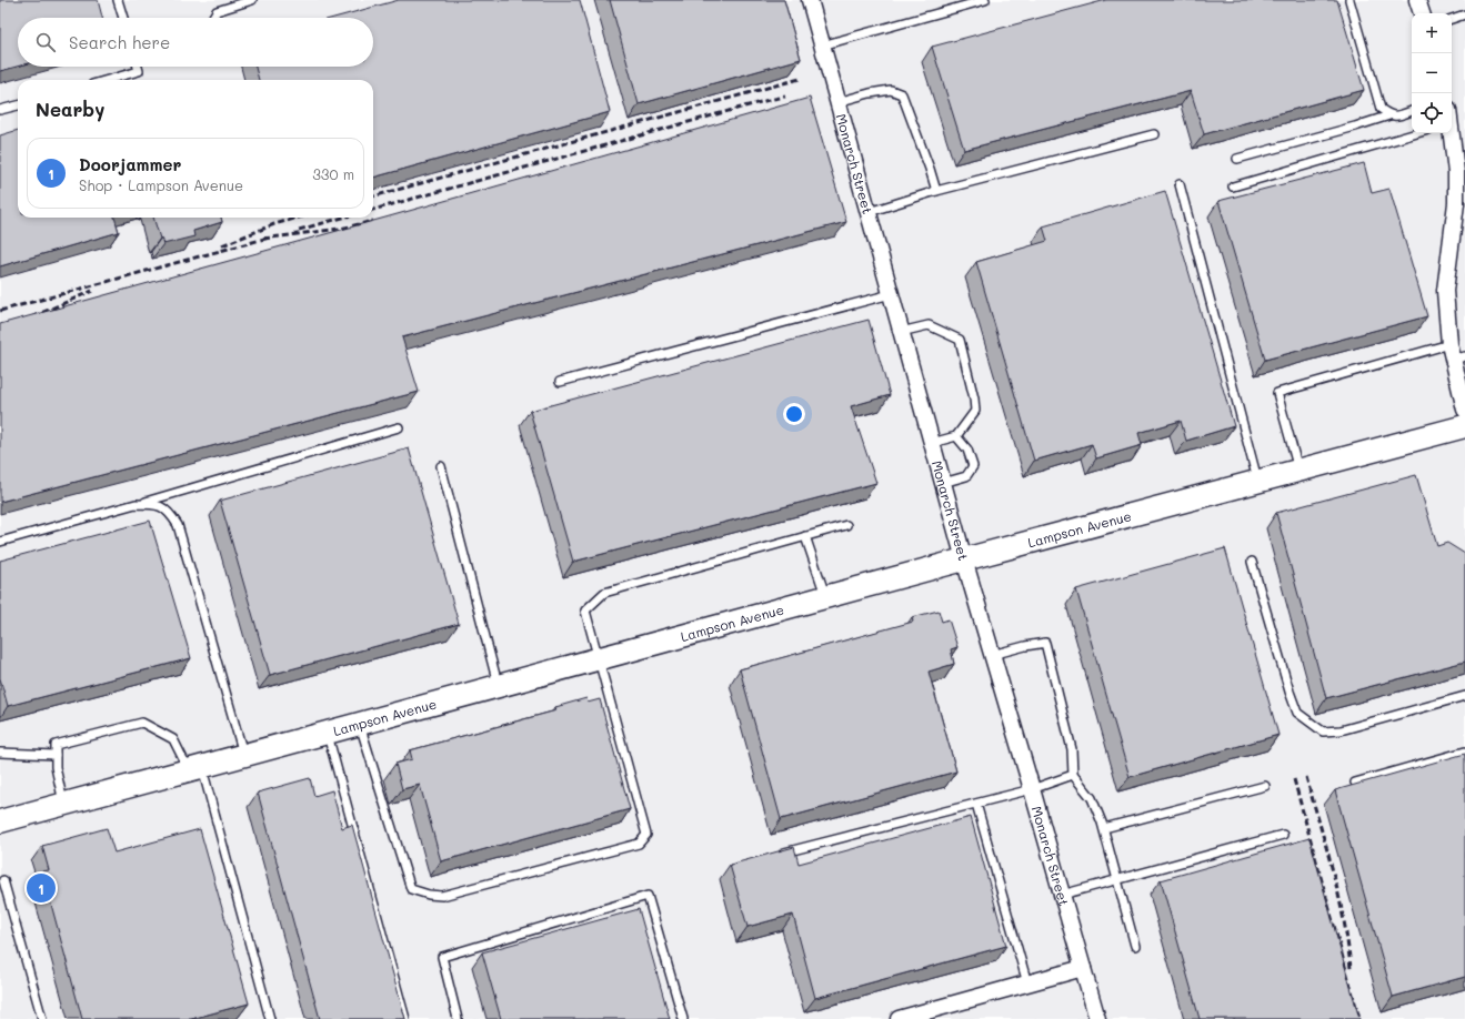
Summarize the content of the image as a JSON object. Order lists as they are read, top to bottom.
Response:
{
  "streets": {
    "main road": ["Lampson Avenue"],
    "street": ["Monarch Street"]
  },
  "crossings": [
    ["Monarch Street", "Lampson Avenue"]
  ],
  "page": {
    "map_buttons": ["+", "−"],
    "search": "Search here",
    "heading": "Nearby",
    "list": [
      {
        "mark": "1",
        "name": "Doorjammer",
        "note": "Shop · Lampson Avenue",
        "value": "330 m"
      }
    ],
    "pins": "1"
  }
}
